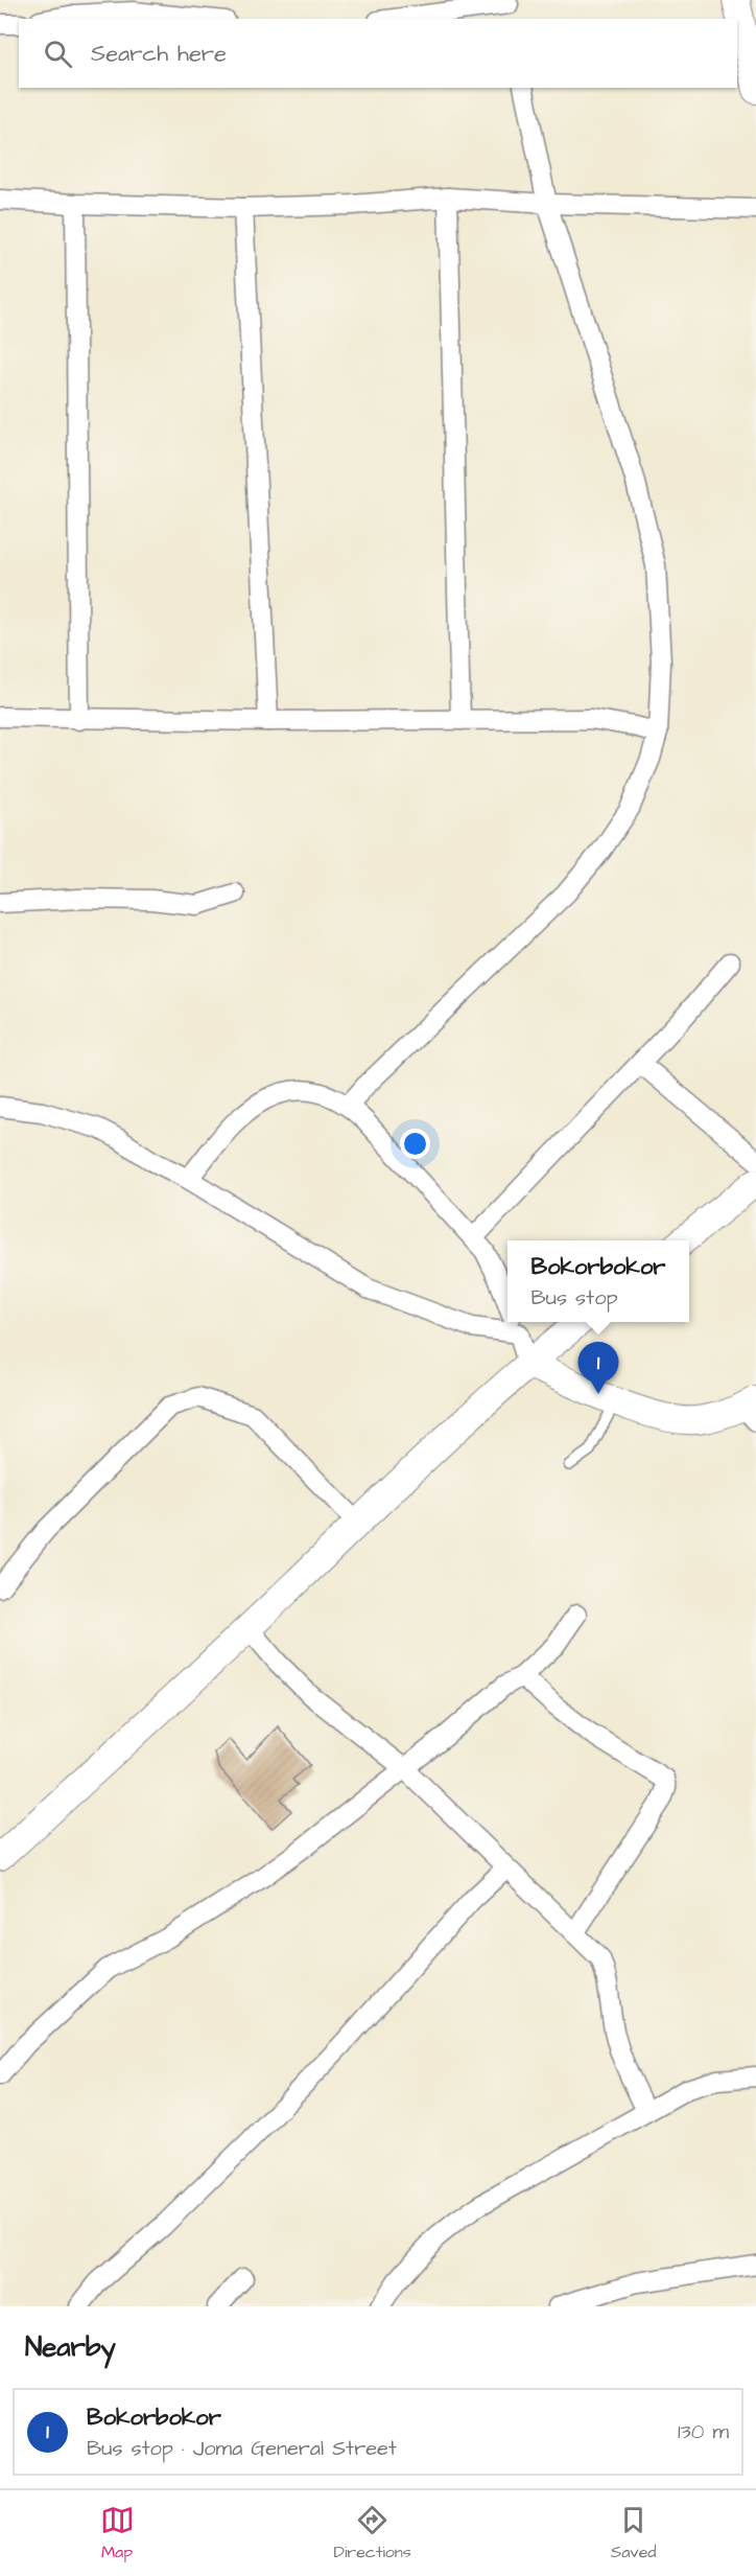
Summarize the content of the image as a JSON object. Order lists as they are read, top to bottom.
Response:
{
  "page": {
    "search": "Search here",
    "popup": ["Bokorbokor", "Bus stop"],
    "pins": "1",
    "heading": "Nearby",
    "list": [
      {
        "mark": "1",
        "name": "Bokorbokor",
        "note": "Bus stop · Joma General Street",
        "value": "130 m"
      }
    ],
    "nav": ["Map", "Directions", "Saved"]
  }
}
